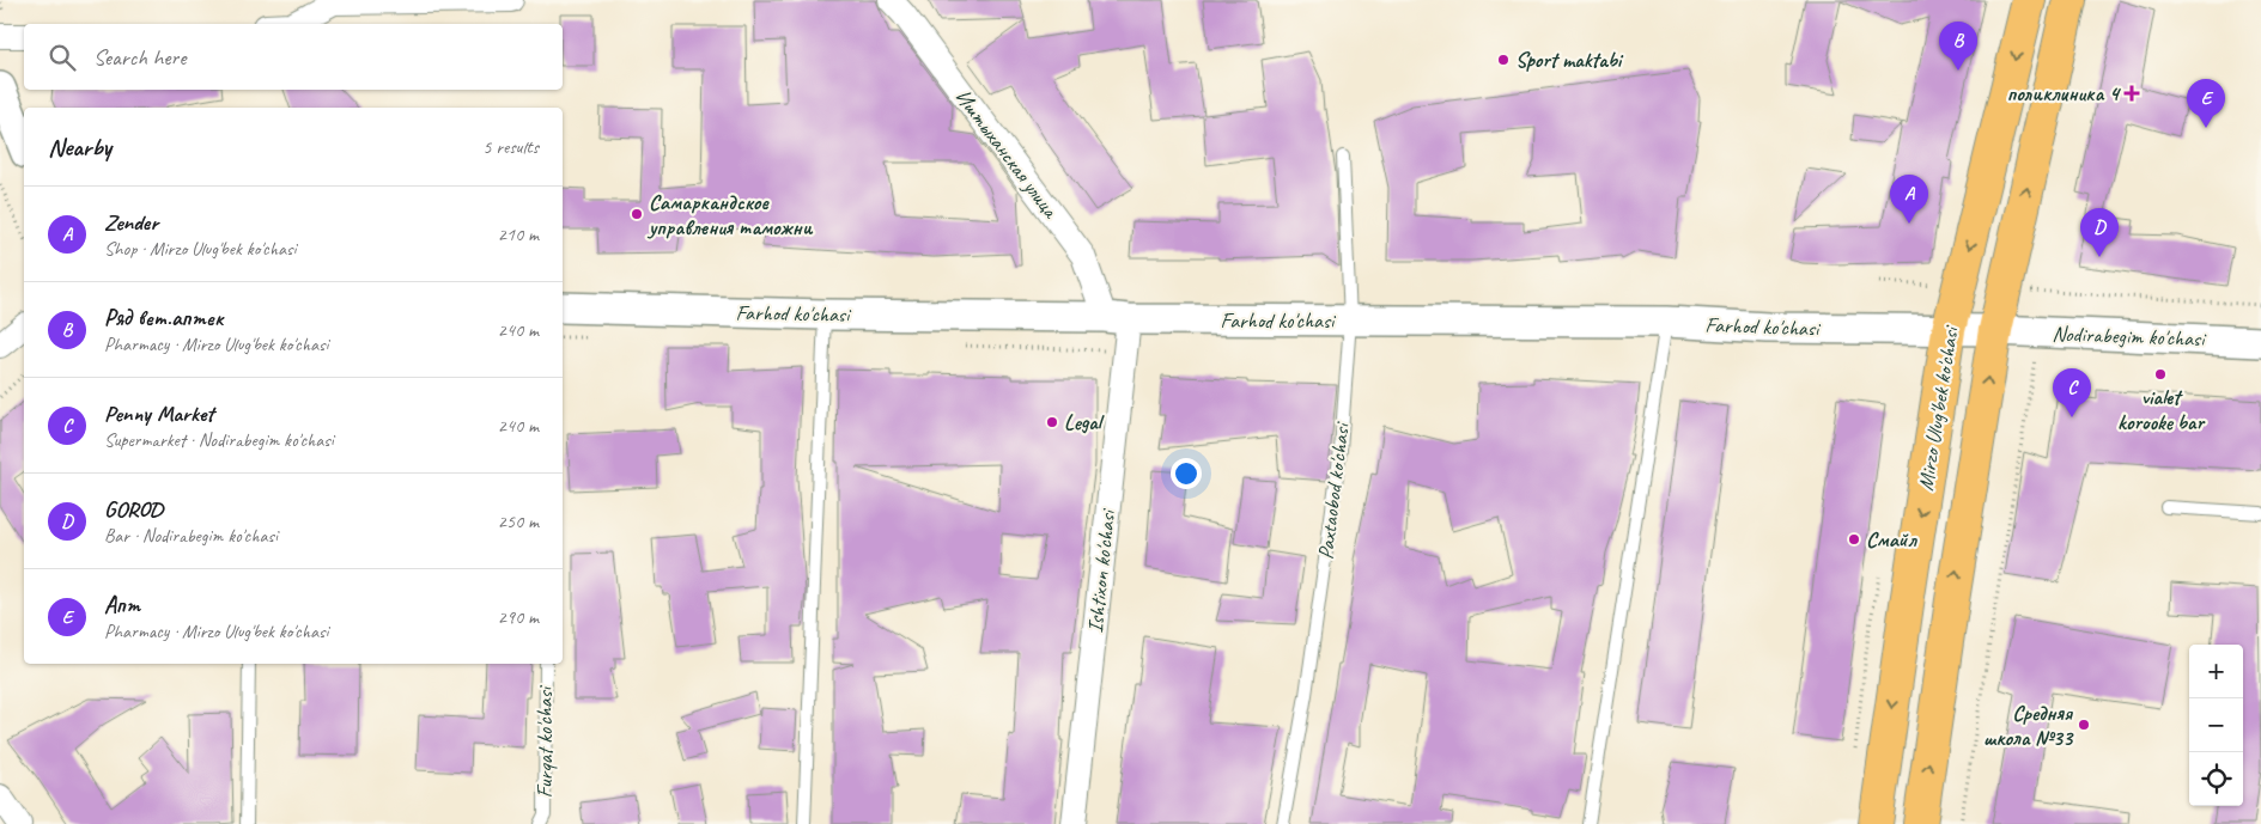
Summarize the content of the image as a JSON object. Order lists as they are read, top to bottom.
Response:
{
  "streets": {
    "main road": ["Mirzo Ulug'bek ko'chasi"],
    "street": [
      "Иштыханская улица",
      "Farhod ko'chasi",
      "Nodirabegim ko'chasi",
      "Ishtixon ko'chasi"
    ],
    "lane": ["Paxtaobod ko'chasi", "Furqat ko'chasi"]
  },
  "crossings": [
    ["Иштыханская улица", "Farhod ko'chasi"],
    ["Иштыханская улица", "Ishtixon ko'chasi"],
    ["Farhod ko'chasi", "Nodirabegim ko'chasi"],
    ["Farhod ko'chasi", "Mirzo Ulug'bek ko'chasi"],
    ["Farhod ko'chasi", "Paxtaobod ko'chasi"],
    ["Farhod ko'chasi", "Ishtixon ko'chasi"],
    ["Nodirabegim ko'chasi", "Mirzo Ulug'bek ko'chasi"]
  ],
  "places": {
    "other": [
      "Sport maktabi",
      "Самаркандское управления таможни",
      "vialet korooke bar",
      "Legal",
      "Смайл",
      "Средняя школа №33"
    ],
    "health": ["поликлиника 4"]
  },
  "page": {
    "pins": [
      "B",
      "E",
      "A",
      "D",
      "C"
    ],
    "search": "Search here",
    "heading": ["Nearby", "5 results"],
    "list": [
      {
        "mark": "A",
        "name": "Zender",
        "note": "Shop · Mirzo Ulug'bek ko'chasi",
        "value": "210 m"
      },
      {
        "mark": "B",
        "name": "Ряд вет.аптек",
        "note": "Pharmacy · Mirzo Ulug'bek ko'chasi",
        "value": "240 m"
      },
      {
        "mark": "C",
        "name": "Penny Market",
        "note": "Supermarket · Nodirabegim ko'chasi",
        "value": "240 m"
      },
      {
        "mark": "D",
        "name": "GOROD",
        "note": "Bar · Nodirabegim ko'chasi",
        "value": "250 m"
      },
      {
        "mark": "E",
        "name": "Апт",
        "note": "Pharmacy · Mirzo Ulug'bek ko'chasi",
        "value": "290 m"
      }
    ],
    "map_buttons": ["+", "−"]
  }
}
